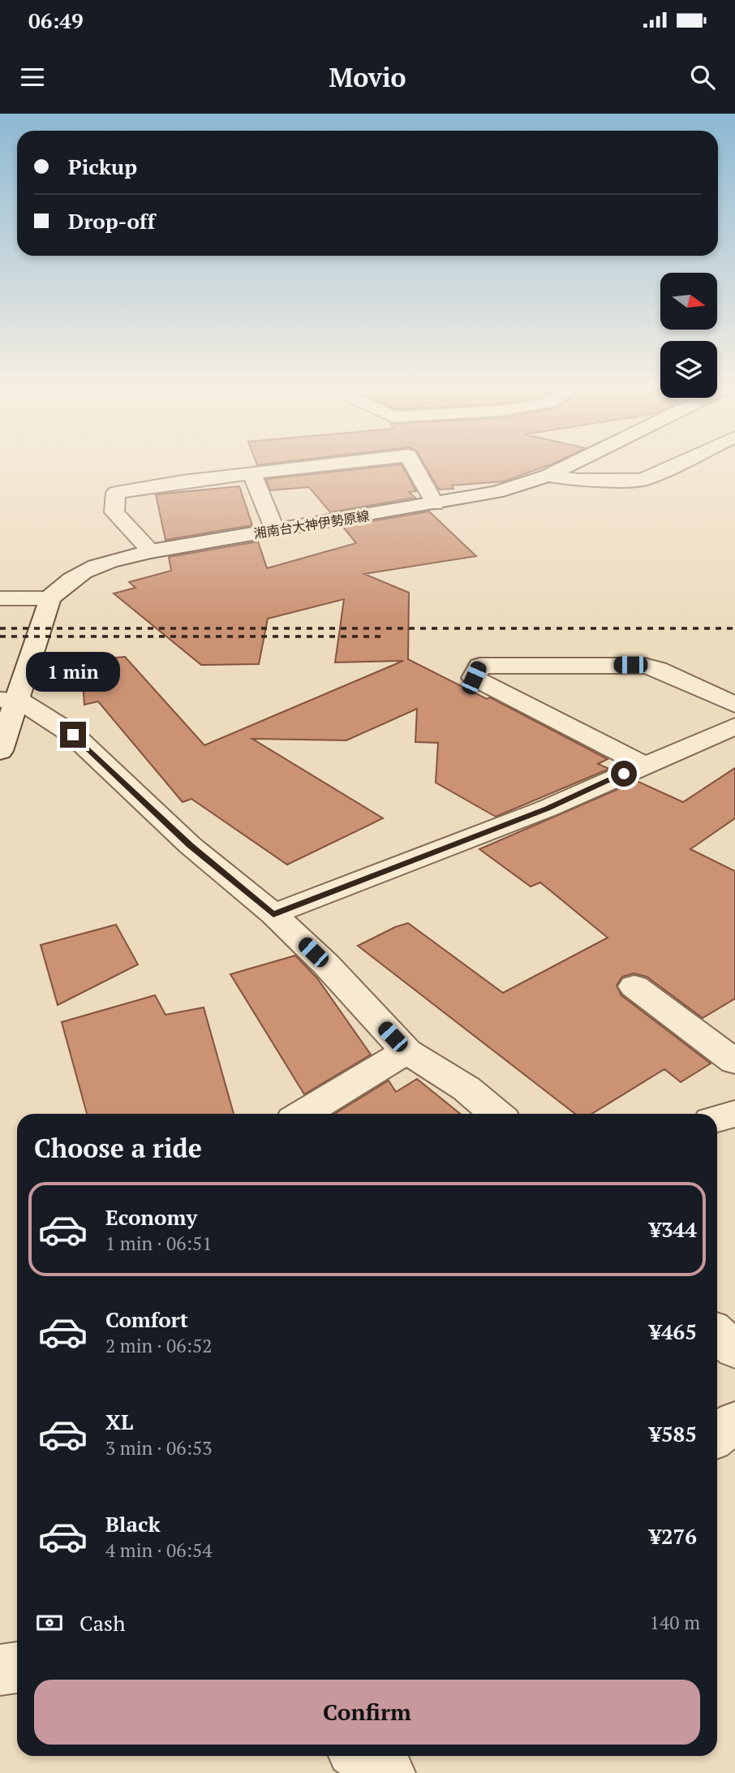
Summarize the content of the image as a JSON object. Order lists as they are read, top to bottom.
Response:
{
  "streets": {
    "street": ["湘南台大神伊勢原線"]
  },
  "north": "right",
  "page": {
    "status": "06:49",
    "header": "Movio",
    "banner": ["Pickup", "Drop-off"],
    "bubble": "1 min",
    "heading": "Choose a ride",
    "list": [
      {
        "name": "Economy",
        "note": "1 min · 06:51",
        "value": "¥344"
      },
      {
        "name": "Comfort",
        "note": "2 min · 06:52",
        "value": "¥465"
      },
      {
        "name": "XL",
        "note": "3 min · 06:53",
        "value": "¥585"
      },
      {
        "name": "Black",
        "note": "4 min · 06:54",
        "value": "¥276"
      }
    ],
    "pay": ["Cash", "140 m"],
    "buttons": "Confirm"
  }
}
